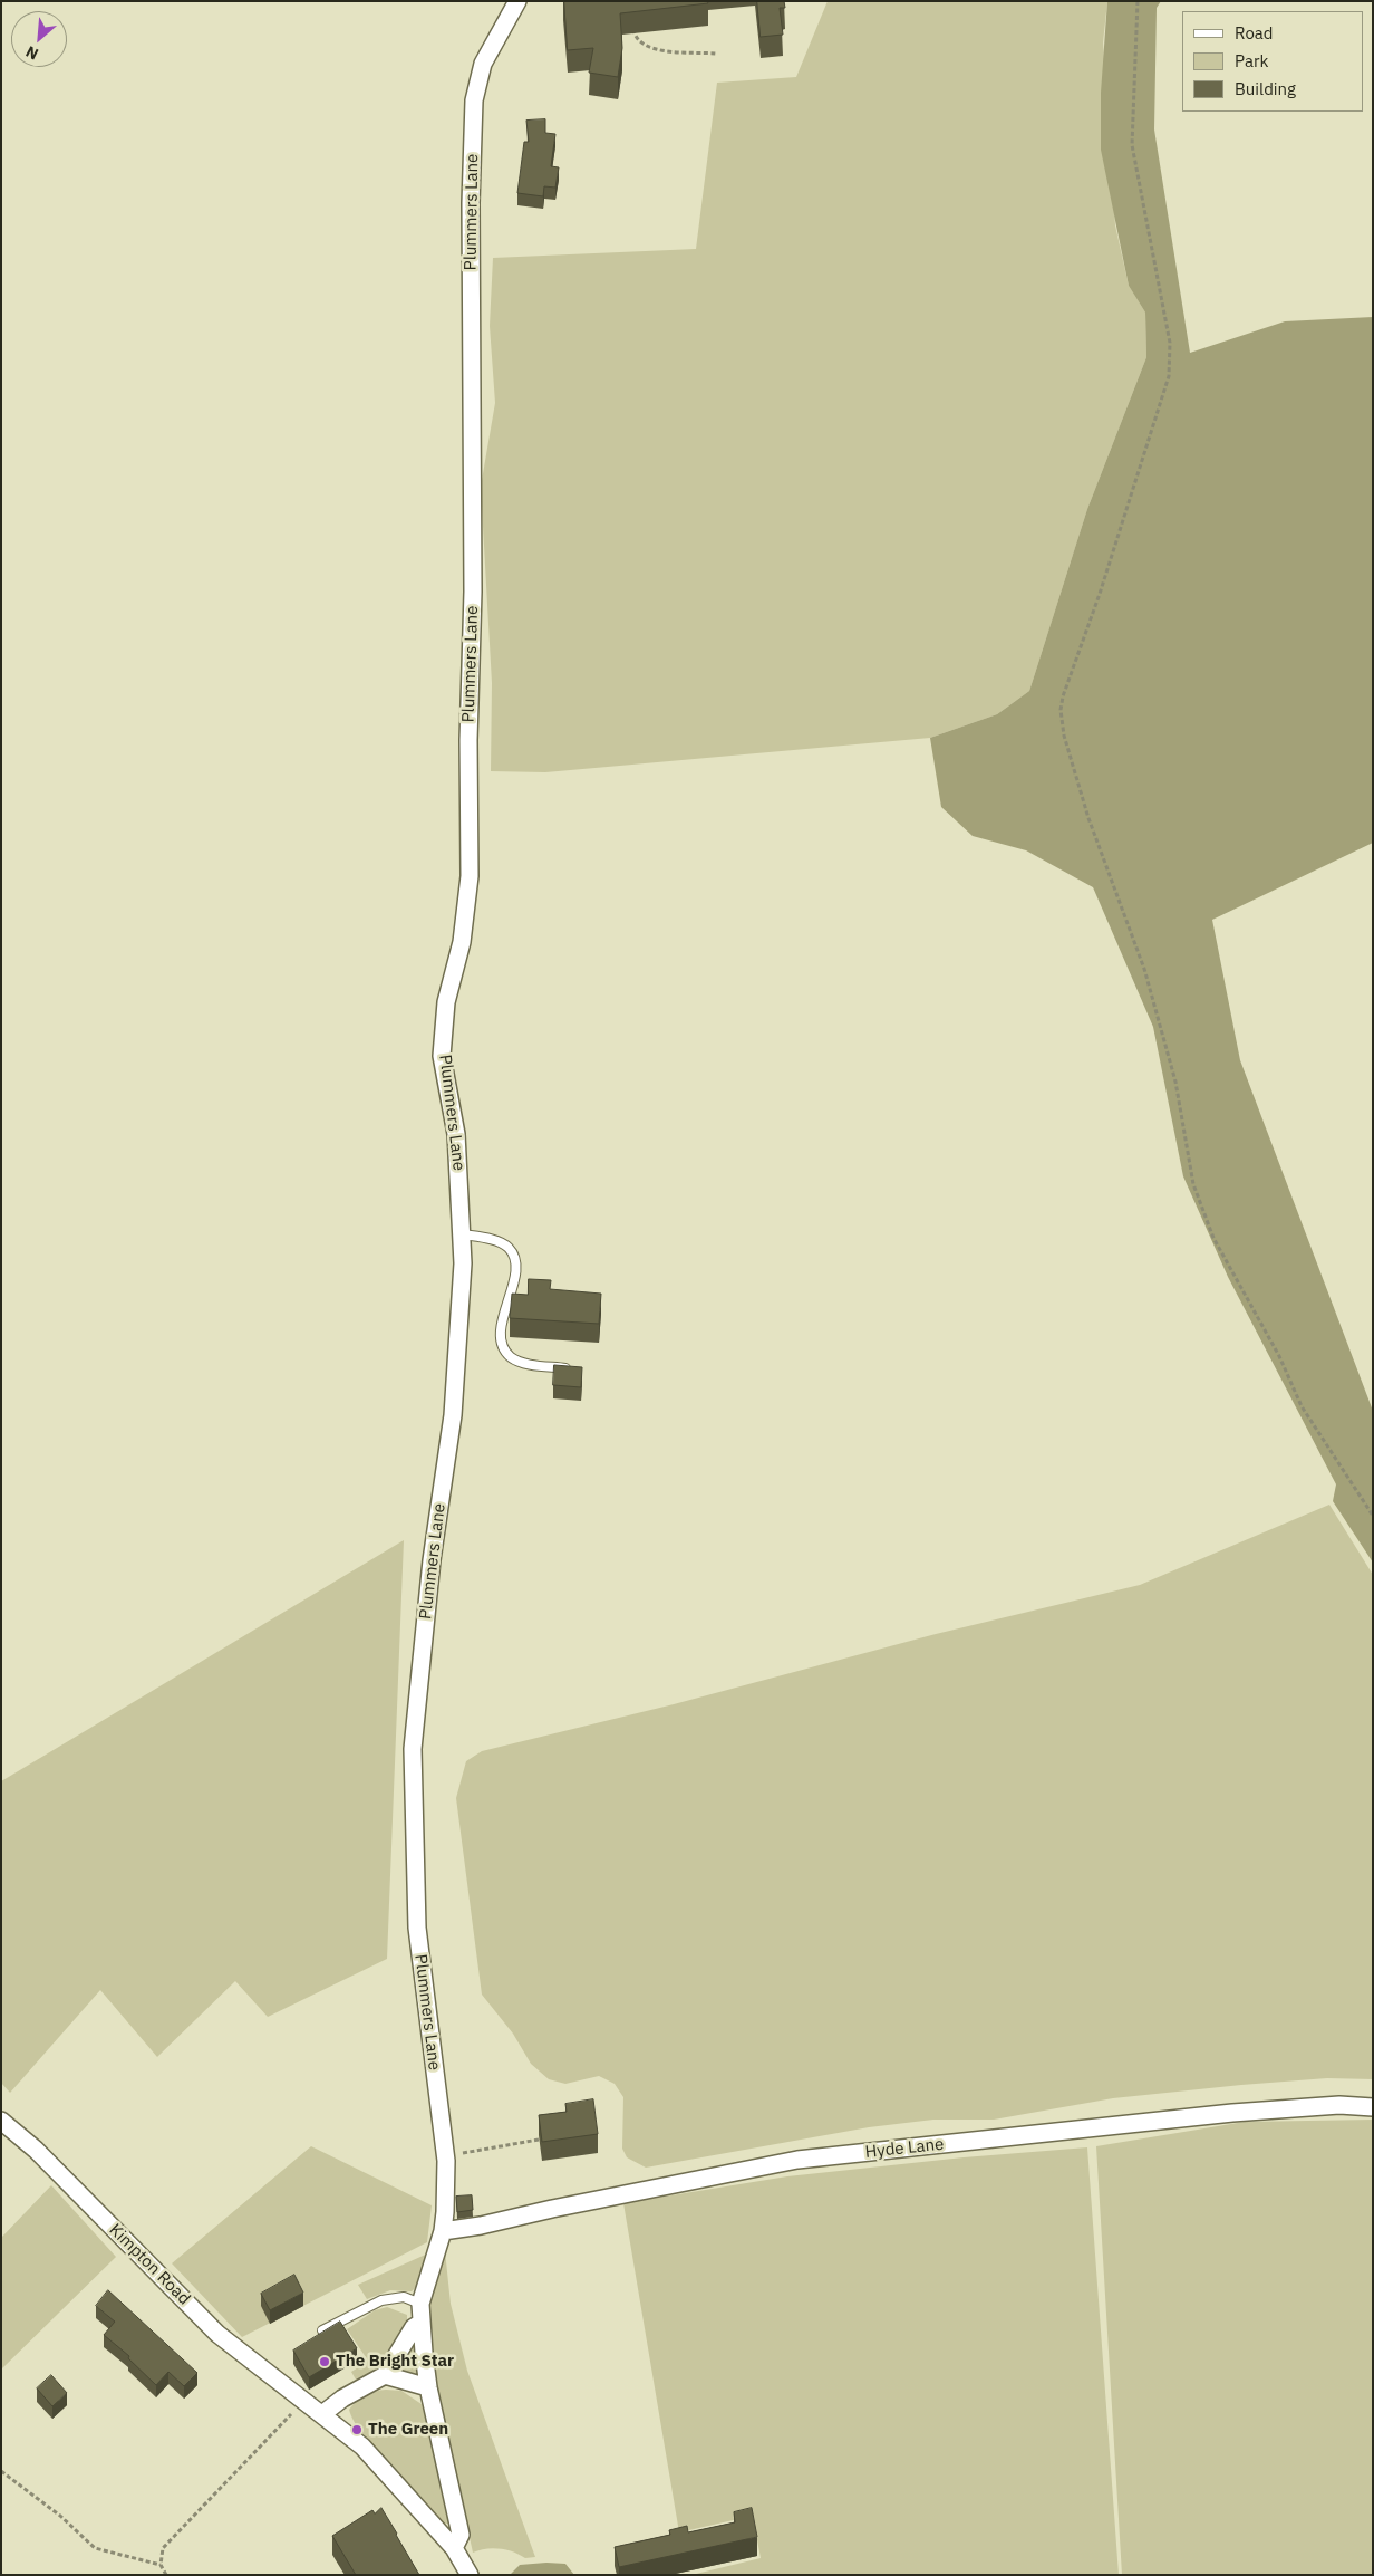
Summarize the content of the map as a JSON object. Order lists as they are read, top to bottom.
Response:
{
  "streets": {
    "street": ["Plummers Lane", "Hyde Lane", "Kimpton Road"]
  },
  "crossings": [
    ["Plummers Lane", "Hyde Lane"]
  ],
  "places": ["The Bright Star", "The Green"],
  "legend": ["Road", "Park", "Building"],
  "north": "bottom left"
}
